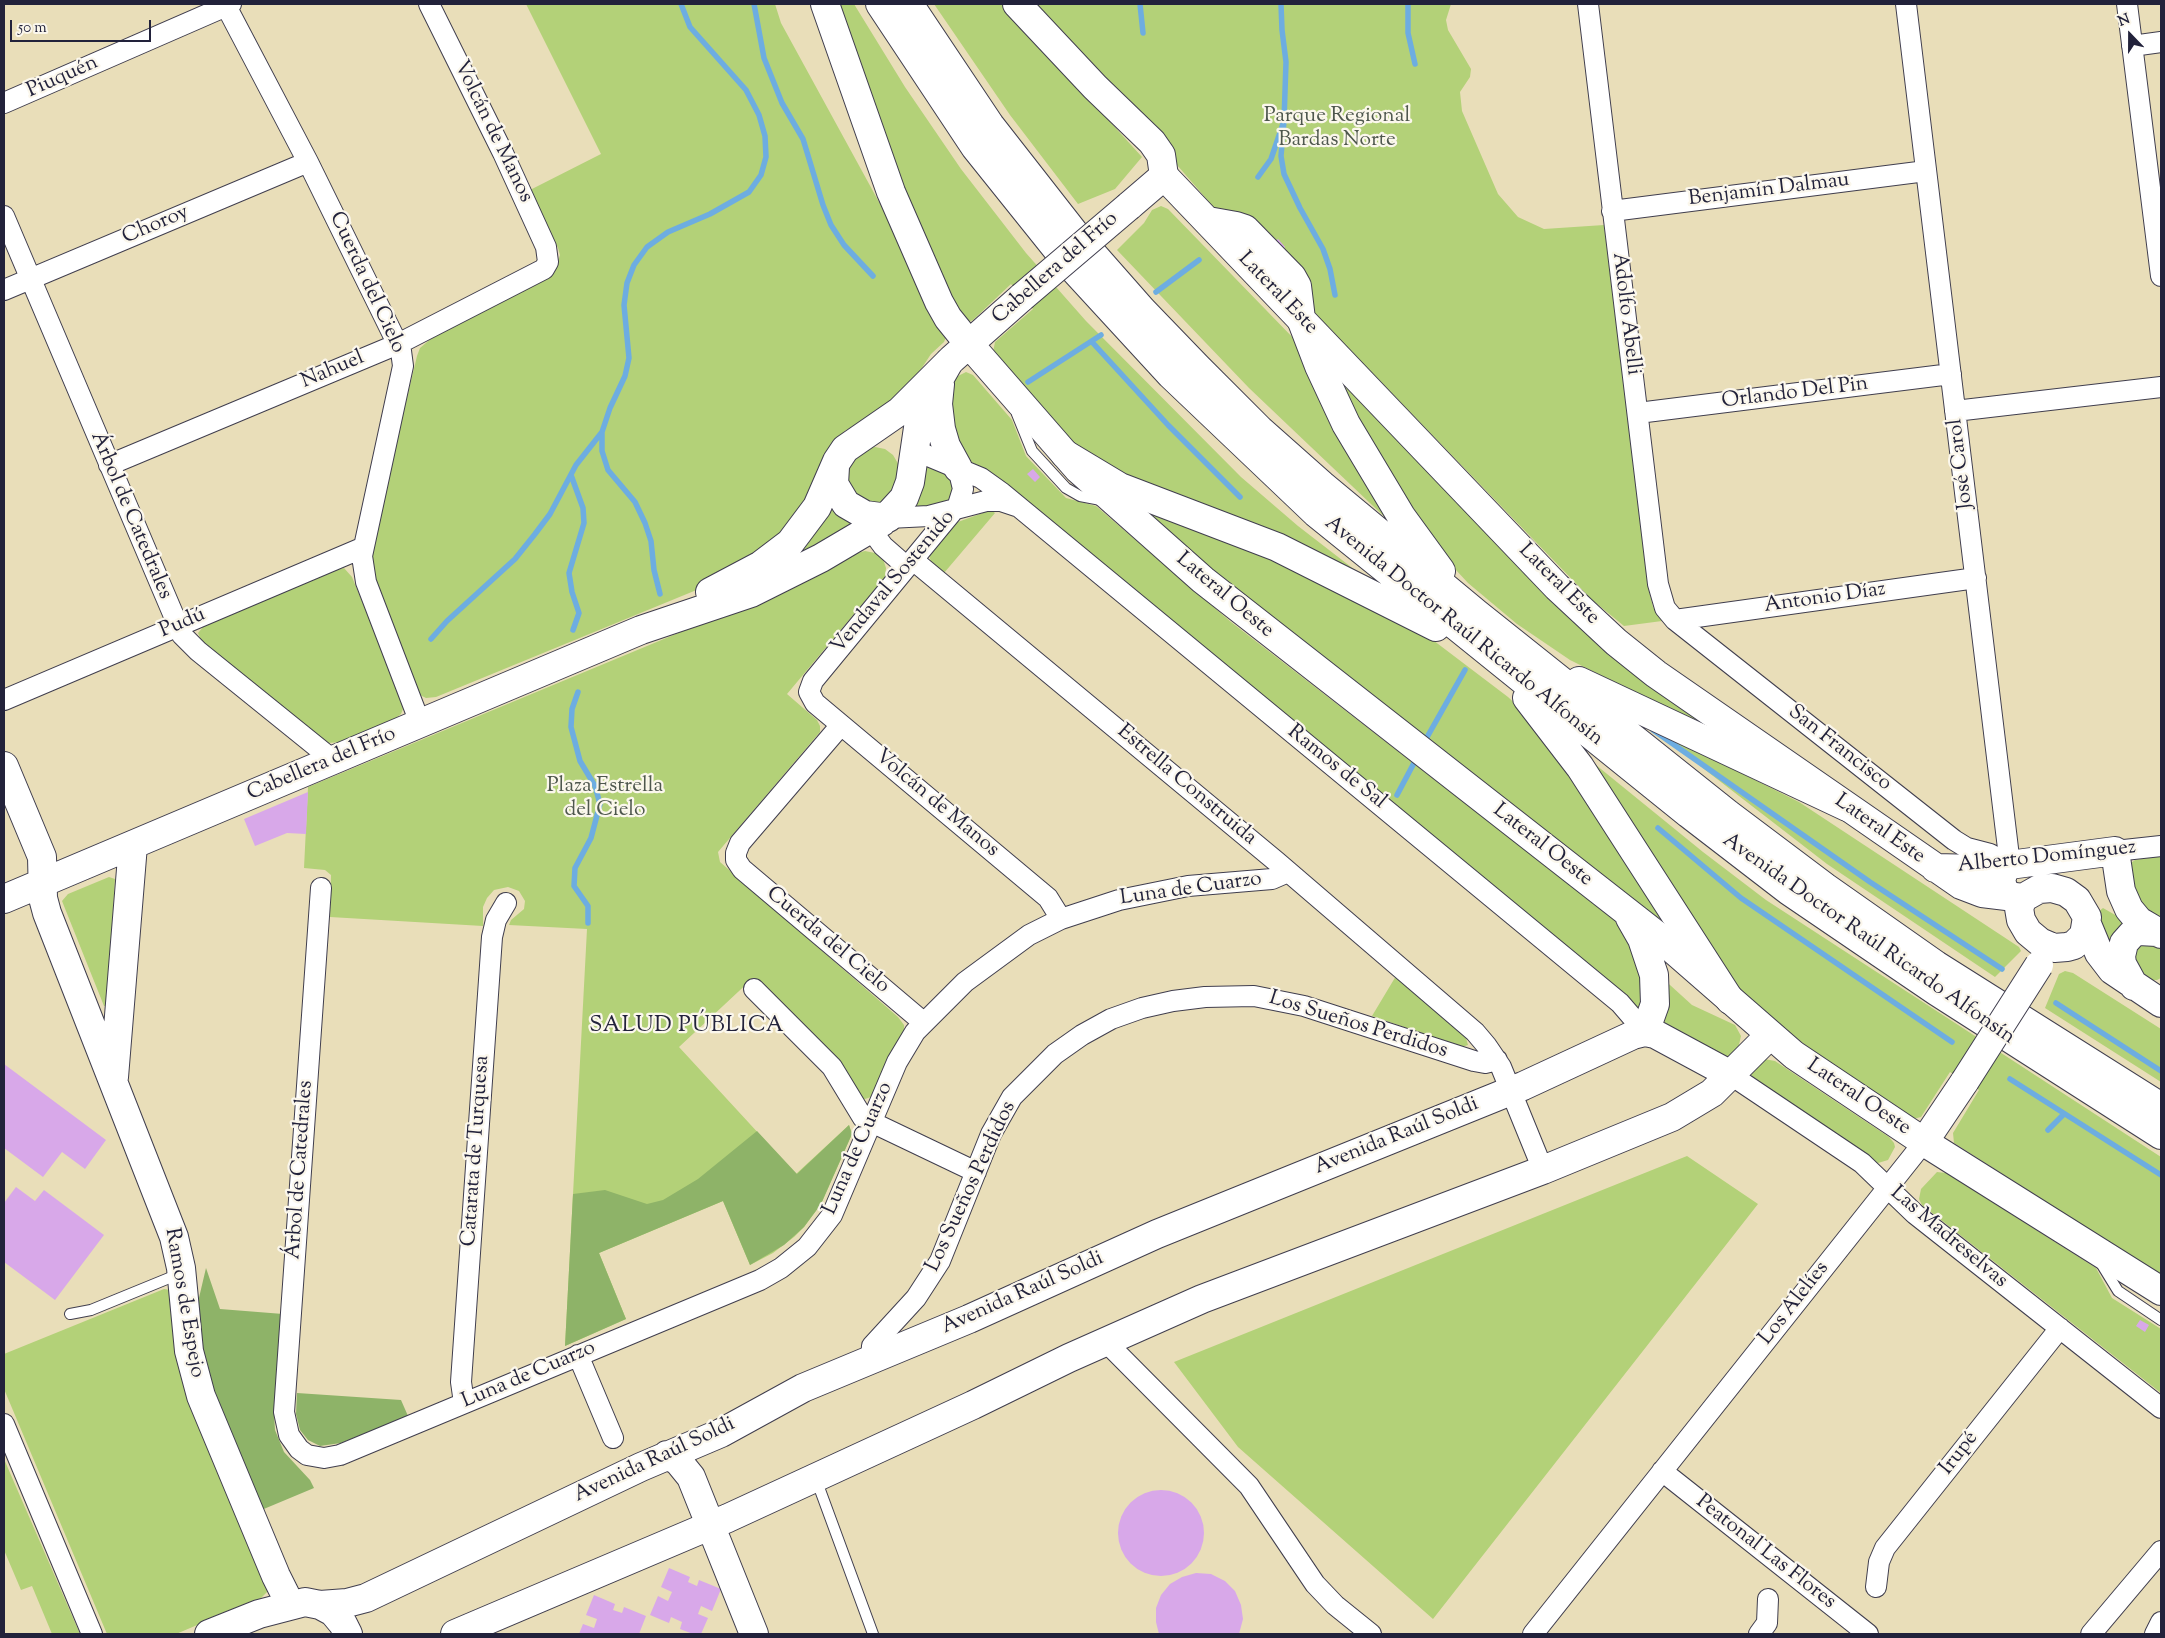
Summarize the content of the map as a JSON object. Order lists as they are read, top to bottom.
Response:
{
  "streets": {
    "main road": [
      "Cabellera del Frío",
      "Lateral Este",
      "Lateral Oeste",
      "Avenida Doctor Raúl Ricardo Alfonsín",
      "Alberto Domínguez",
      "Avenida Raúl Soldi",
      "Ramos de Espejo",
      "Los Alelíes"
    ],
    "street": [
      "Piuquén",
      "Volcán de Manos",
      "Benjamín Dalmau",
      "Choroy",
      "Cuerda del Cielo",
      "Adolfo Abelli",
      "Nahuel",
      "Orlando Del Pin",
      "José Carol",
      "Árbol de Catedrales",
      "Vendaval Sostenido",
      "Antonio Díaz",
      "Pudú",
      "San Francisco",
      "Ramos de Sal",
      "Estrella Construida",
      "Luna de Cuarzo",
      "Los Sueños Perdidos",
      "Catarata de Turquesa",
      "Las Madreselvas",
      "Irupé",
      "Peatonal Las Flores"
    ]
  },
  "crossings": [
    ["Piuquén", "Cuerda del Cielo"],
    ["Volcán de Manos", "Cuerda del Cielo"],
    ["Volcán de Manos", "Nahuel"],
    ["Volcán de Manos", "Vendaval Sostenido"],
    ["Volcán de Manos", "Luna de Cuarzo"],
    ["Benjamín Dalmau", "Adolfo Abelli"],
    ["Benjamín Dalmau", "José Carol"],
    ["Choroy", "Cuerda del Cielo"],
    ["Choroy", "Árbol de Catedrales"],
    ["Cabellera del Frío", "Cuerda del Cielo"],
    ["Cabellera del Frío", "Árbol de Catedrales"],
    ["Cabellera del Frío", "Lateral Oeste"],
    ["Cabellera del Frío", "Ramos de Sal"],
    ["Cabellera del Frío", "Estrella Construida"],
    ["Cabellera del Frío", "Ramos de Espejo"],
    ["Cuerda del Cielo", "Nahuel"],
    ["Cuerda del Cielo", "Pudú"],
    ["Cuerda del Cielo", "Luna de Cuarzo"],
    ["Lateral Este", "José Carol"],
    ["Lateral Este", "Alberto Domínguez"],
    ["Lateral Este", "Los Alelíes"],
    ["Adolfo Abelli", "Orlando Del Pin"],
    ["Adolfo Abelli", "Antonio Díaz"],
    ["Adolfo Abelli", "San Francisco"],
    ["Nahuel", "Árbol de Catedrales"],
    ["Orlando Del Pin", "José Carol"],
    ["José Carol", "Antonio Díaz"],
    ["José Carol", "San Francisco"],
    ["José Carol", "Alberto Domínguez"],
    ["José Carol", "Los Alelíes"],
    ["Árbol de Catedrales", "Pudú"],
    ["Árbol de Catedrales", "Luna de Cuarzo"],
    ["Vendaval Sostenido", "Ramos de Sal"],
    ["Vendaval Sostenido", "Estrella Construida"],
    ["Lateral Oeste", "Los Alelíes"],
    ["Antonio Díaz", "San Francisco"],
    ["San Francisco", "Alberto Domínguez"],
    ["Ramos de Sal", "Estrella Construida"],
    ["Ramos de Sal", "Avenida Raúl Soldi"],
    ["Estrella Construida", "Luna de Cuarzo"],
    ["Estrella Construida", "Los Sueños Perdidos"],
    ["Estrella Construida", "Avenida Raúl Soldi"],
    ["Alberto Domínguez", "Los Alelíes"],
    ["Luna de Cuarzo", "Catarata de Turquesa"],
    ["Los Sueños Perdidos", "Avenida Raúl Soldi"],
    ["Avenida Raúl Soldi", "Ramos de Espejo"],
    ["Las Madreselvas", "Los Alelíes"],
    ["Las Madreselvas", "Irupé"],
    ["Los Alelíes", "Peatonal Las Flores"]
  ],
  "districts": ["SALUD PÚBLICA"],
  "parks": ["Parque Regional Bardas Norte", "Plaza Estrella del Cielo"],
  "scale_bar": "50 m",
  "north": "top"
}
